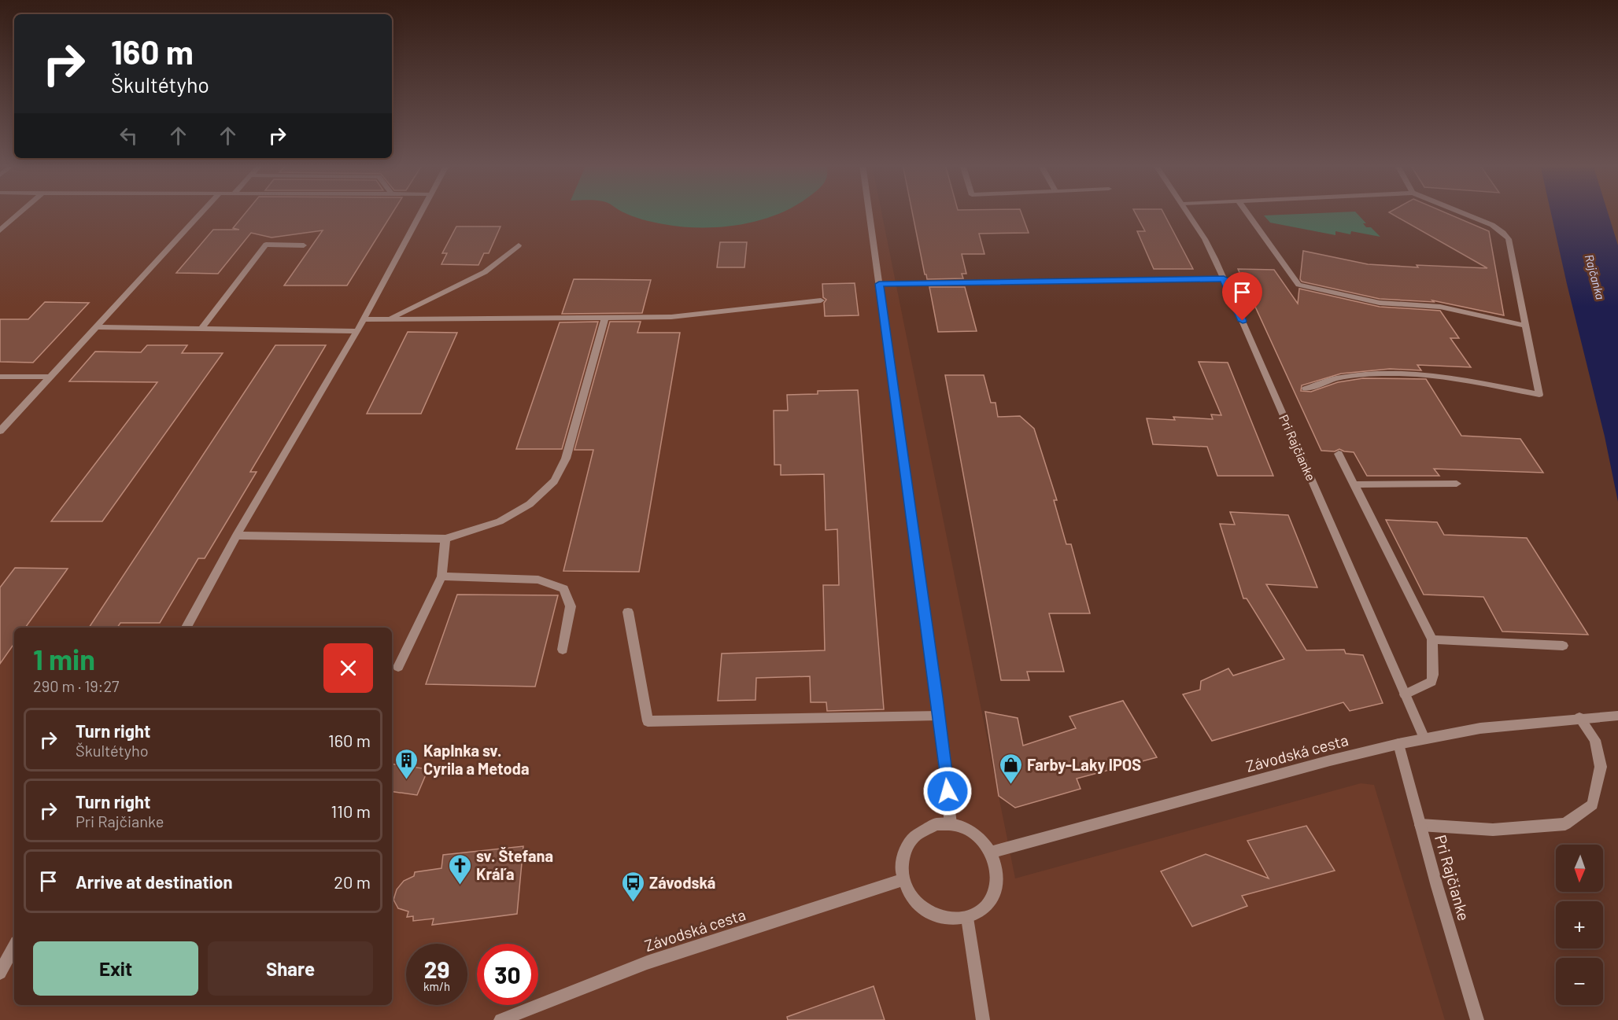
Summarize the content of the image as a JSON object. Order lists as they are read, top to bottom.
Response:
{
  "streets": {
    "street": ["Pri Rajčianke", "Závodská cesta"]
  },
  "crossings": [
    ["Pri Rajčianke", "Závodská cesta"]
  ],
  "water": ["Rajčanka"],
  "places": {
    "building": ["Kaplnka sv. Cyrila a Metoda"],
    "shop": ["Farby-Laky IPOS"],
    "church": ["sv. Štefana Kráľa"],
    "bus stop": ["Závodská"]
  },
  "north": "bottom",
  "page": {
    "turn": ["160 m", "Škultétyho"],
    "heading": ["1 min", "290 m · 19:27"],
    "list": [
      {
        "name": "Turn right",
        "note": "Škultétyho",
        "value": "160 m"
      },
      {
        "name": "Turn right",
        "note": "Pri Rajčianke",
        "value": "110 m"
      },
      {
        "name": "Arrive at destination",
        "value": "20 m"
      }
    ],
    "map_buttons": ["+", "−"],
    "buttons": ["Exit", "Share"],
    "speed": "29 km/h",
    "limit": "30"
  }
}
